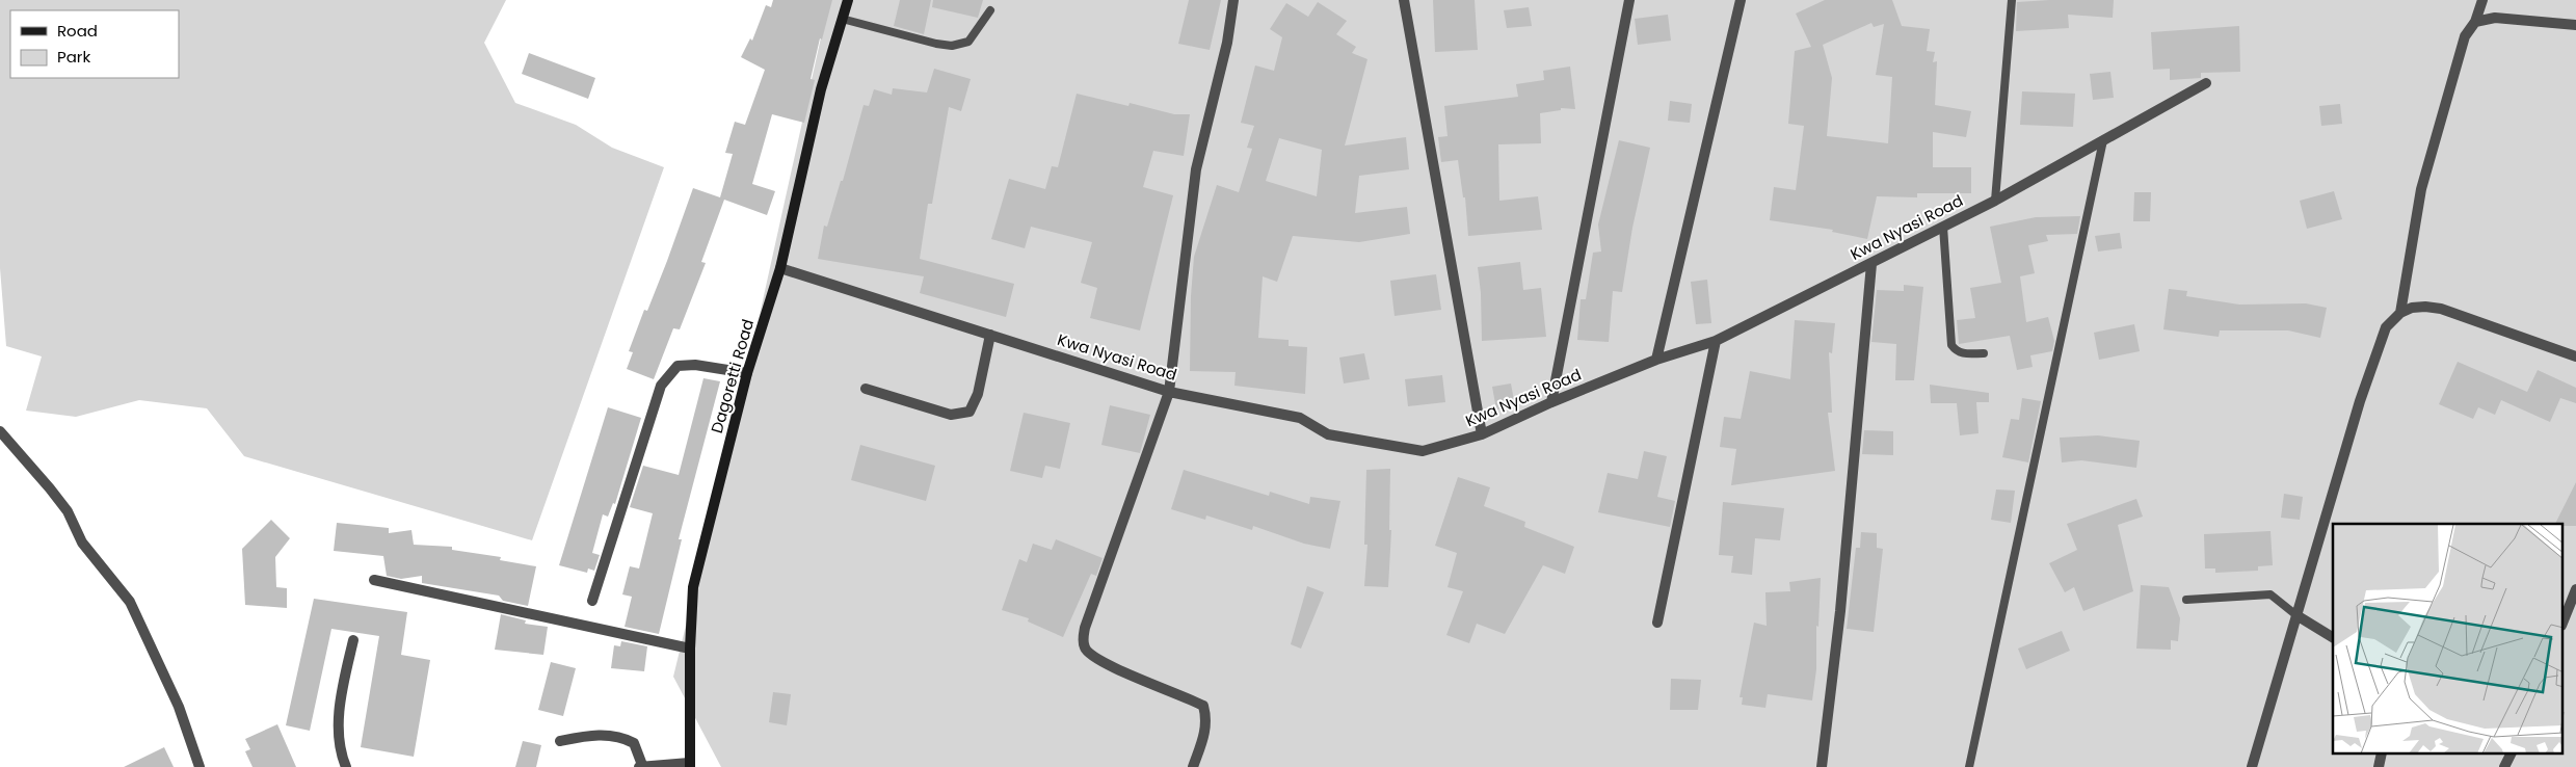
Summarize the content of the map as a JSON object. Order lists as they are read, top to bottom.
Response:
{
  "streets": {
    "main road": ["Dagoretti Road"],
    "street": ["Kwa Nyasi Road"]
  },
  "crossings": [
    ["Kwa Nyasi Road", "Dagoretti Road"]
  ],
  "legend": ["Road", "Park"]
}
